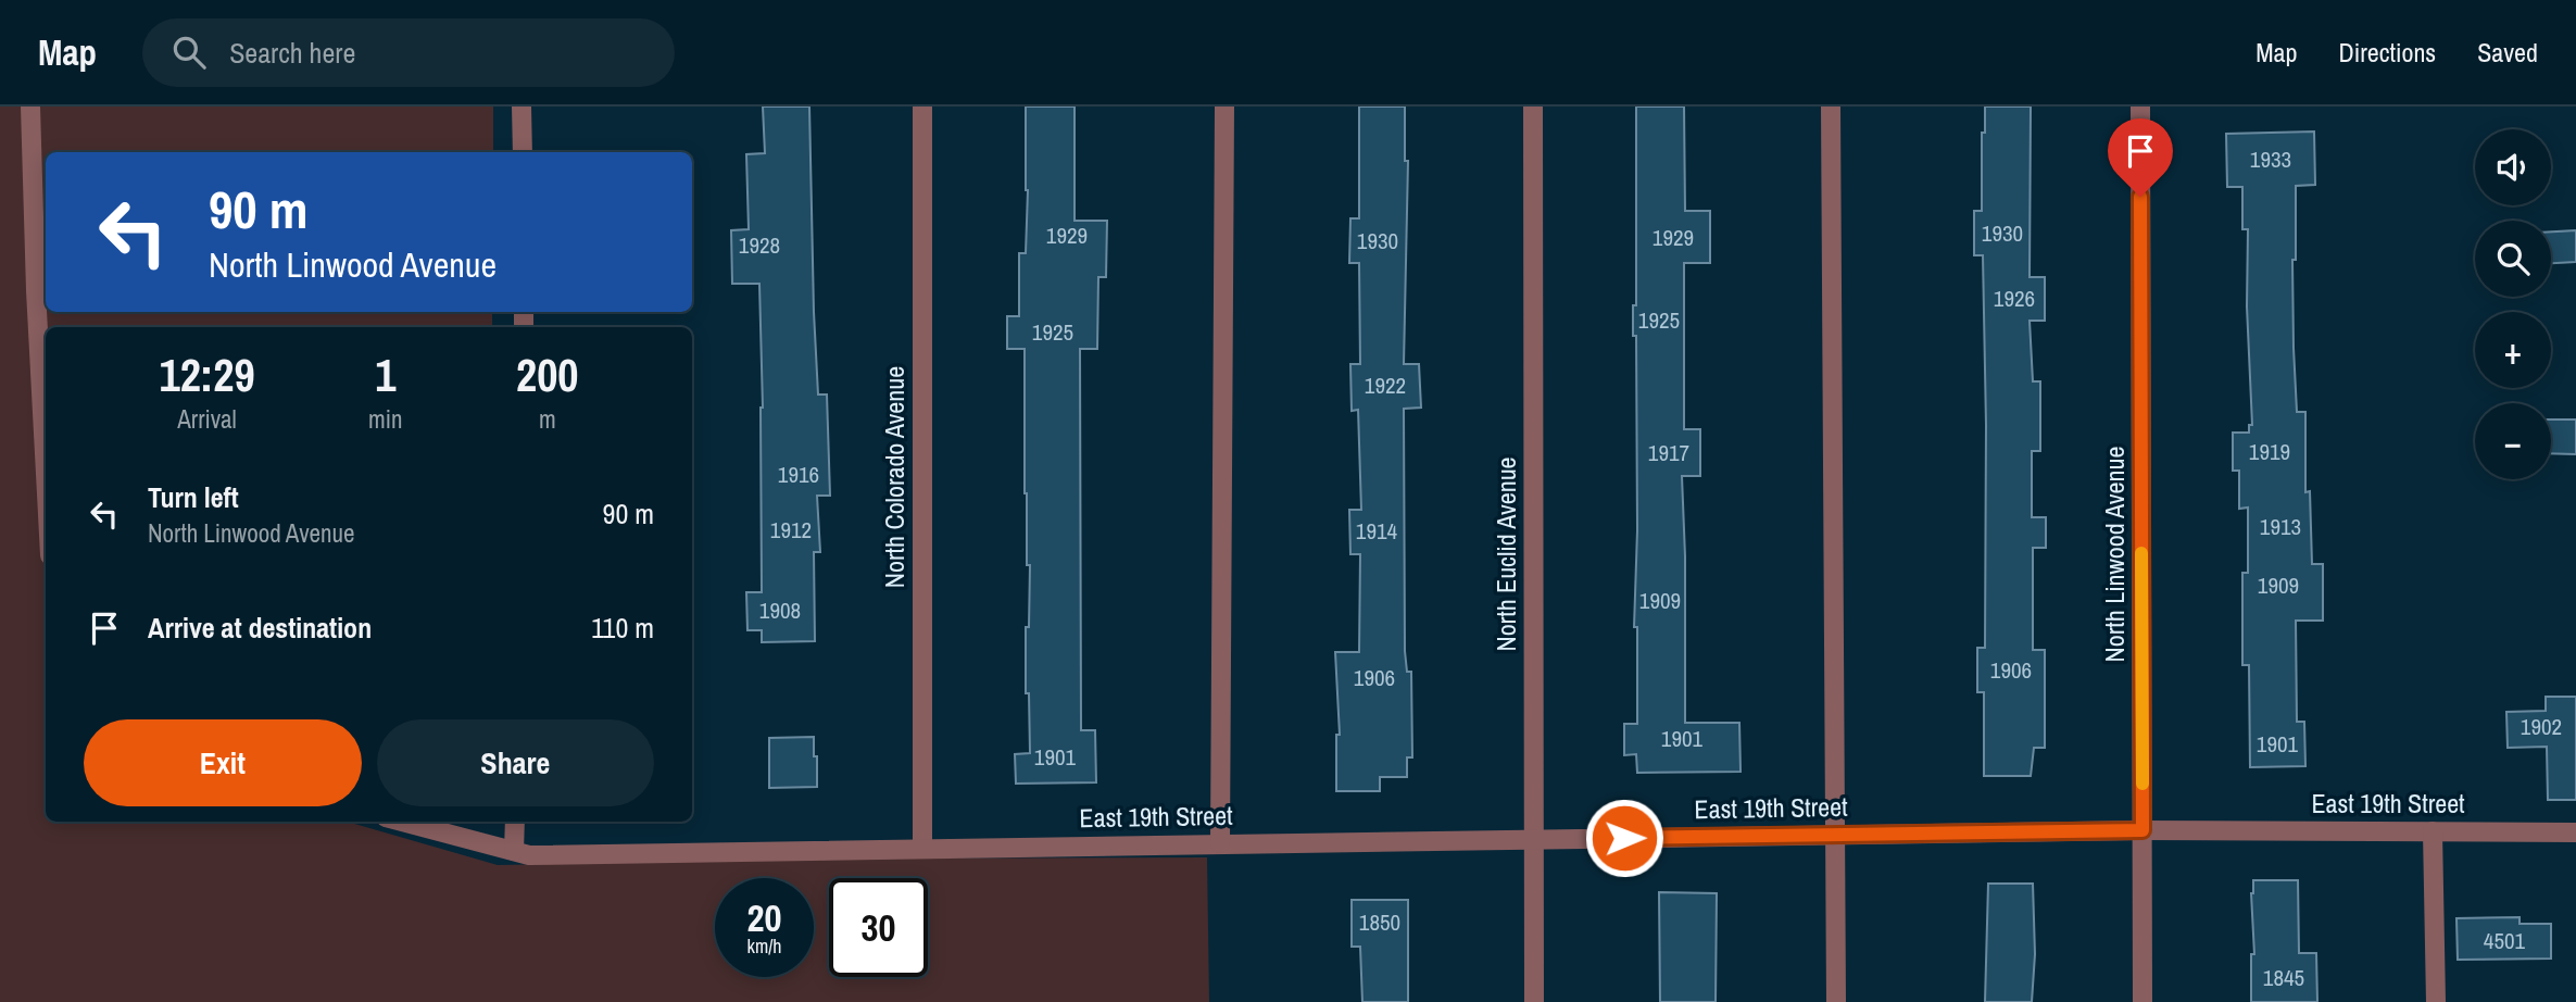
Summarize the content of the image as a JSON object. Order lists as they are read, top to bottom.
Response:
{
  "streets": {
    "street": [
      "North Colorado Avenue",
      "North Euclid Avenue",
      "North Linwood Avenue",
      "East 19th Street"
    ]
  },
  "crossings": [
    ["North Colorado Avenue", "East 19th Street"],
    ["North Euclid Avenue", "East 19th Street"],
    ["North Linwood Avenue", "East 19th Street"]
  ],
  "house_numbers": [
    "1933",
    "1930",
    "1929",
    "1929",
    "1930",
    "1928",
    "1926",
    "1925",
    "1925",
    "1922",
    "1919",
    "1917",
    "1916",
    "1913",
    "1912",
    "1914",
    "1909",
    "1909",
    "1908",
    "1906",
    "1906",
    "1902",
    "1901",
    "1901",
    "1901",
    "1850",
    "4501",
    "1845"
  ],
  "page": {
    "header": "Map",
    "search": "Search here",
    "nav": ["Map", "Directions", "Saved"],
    "map_buttons": ["+", "−"],
    "turn": ["90 m", "North Linwood Avenue"],
    "eta": [
      "12:29",
      "Arrival",
      "1",
      "min",
      "200",
      "m"
    ],
    "list": [
      {
        "name": "Turn left",
        "note": "North Linwood Avenue",
        "value": "90 m"
      },
      {
        "name": "Arrive at destination",
        "value": "110 m"
      }
    ],
    "buttons": ["Exit", "Share"],
    "speed": "20 km/h",
    "limit": "30"
  }
}
